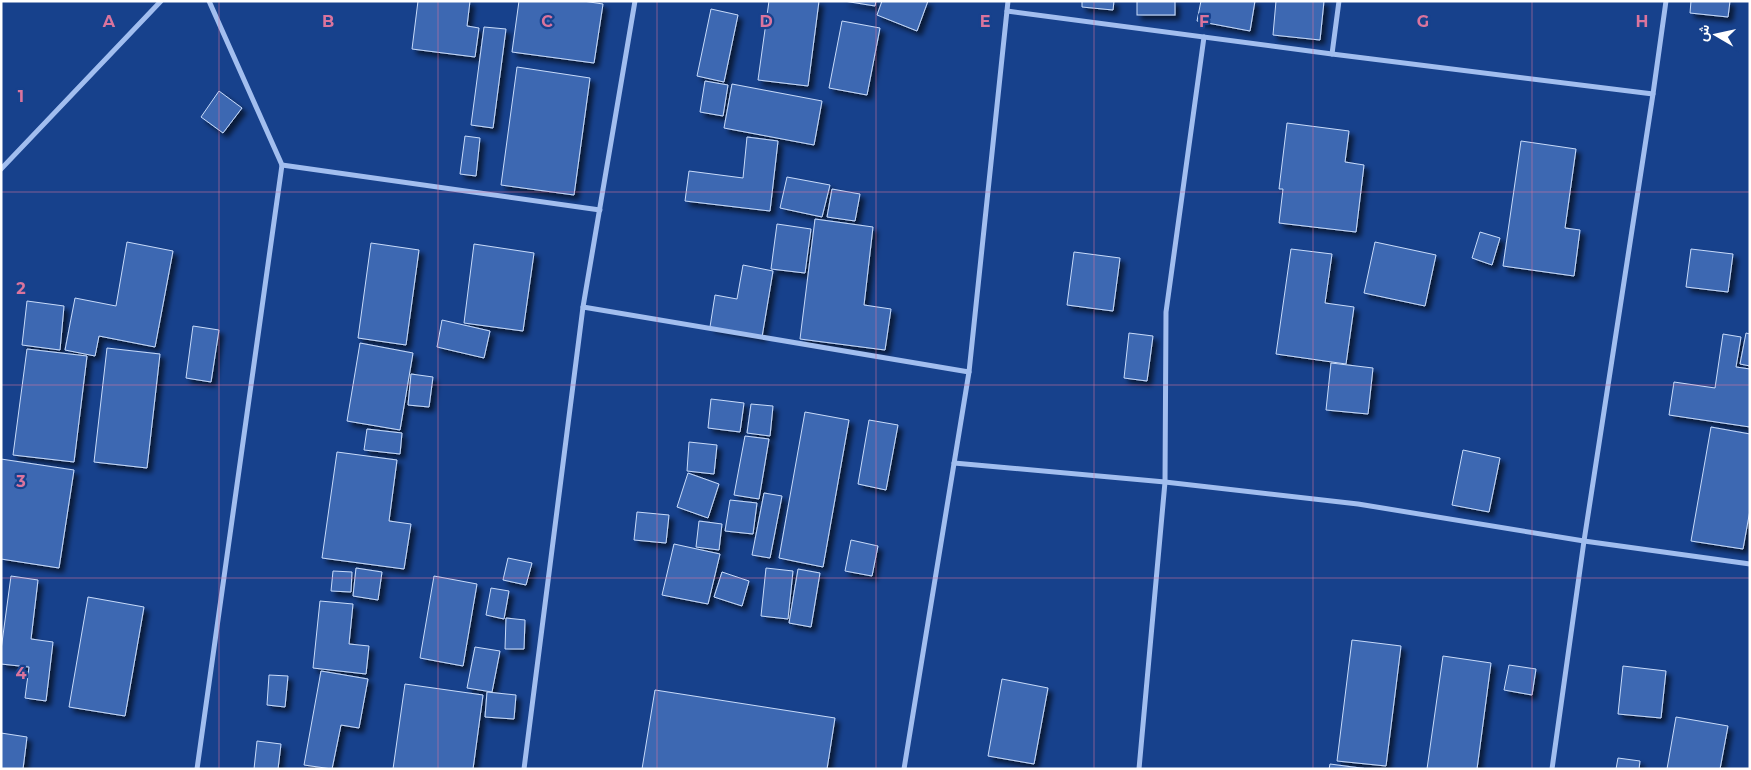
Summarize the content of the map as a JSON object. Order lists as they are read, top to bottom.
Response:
{
  "north": "left",
  "grid": {
    "columns": [
      "A",
      "B",
      "C",
      "D",
      "E",
      "F",
      "G",
      "H"
    ],
    "rows": [
      "1",
      "2",
      "3",
      "4"
    ]
  }
}
